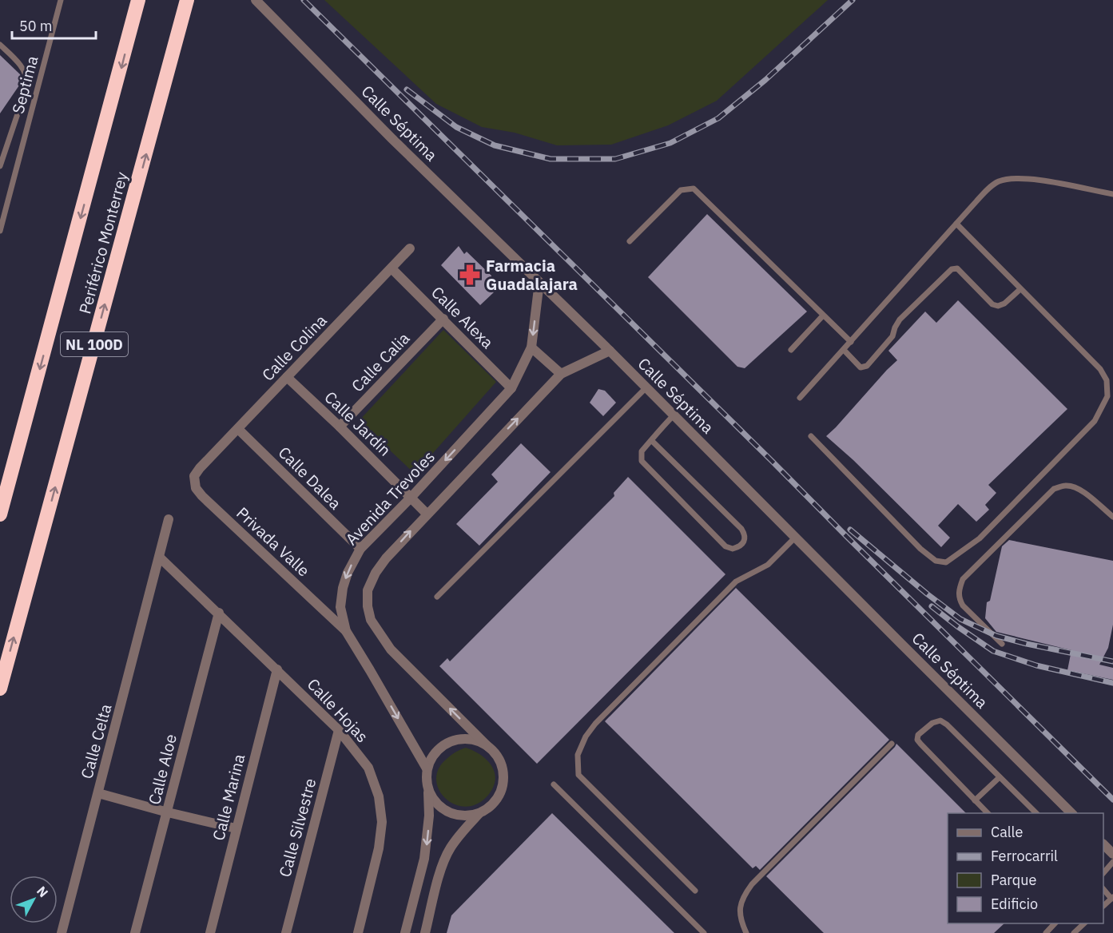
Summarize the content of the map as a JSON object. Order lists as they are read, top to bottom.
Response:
{
  "streets": {
    "highway": ["Periférico Monterrey", "NL 100D"],
    "street": [
      "Calle Séptima",
      "Calle Alexa",
      "Calle Colina",
      "Calle Calia",
      "Calle Jardín",
      "Calle Dalea",
      "Avenida Trevoles",
      "Privada Valle",
      "Calle Hojas",
      "Calle Celta",
      "Calle Aloe",
      "Calle Marina",
      "Calle Silvestre"
    ],
    "lane": ["Septima"]
  },
  "crossings": [
    ["Calle Séptima", "Avenida Trevoles"],
    ["Calle Alexa", "Calle Colina"],
    ["Calle Alexa", "Calle Calia"],
    ["Calle Alexa", "Avenida Trevoles"],
    ["Calle Colina", "Calle Jardín"],
    ["Calle Colina", "Calle Dalea"],
    ["Calle Colina", "Privada Valle"],
    ["Calle Calia", "Calle Jardín"],
    ["Calle Jardín", "Avenida Trevoles"],
    ["Calle Dalea", "Avenida Trevoles"],
    ["Avenida Trevoles", "Privada Valle"],
    ["Calle Hojas", "Calle Celta"],
    ["Calle Hojas", "Calle Aloe"],
    ["Calle Hojas", "Calle Marina"],
    ["Calle Hojas", "Calle Silvestre"]
  ],
  "one_way": ["Avenida Trevoles"],
  "places": {
    "pharmacy": ["Farmacia Guadalajara"]
  },
  "legend": [
    "Calle",
    "Ferrocarril",
    "Parque",
    "Edificio"
  ],
  "scale_bar": "50 m",
  "north": "top right"
}
